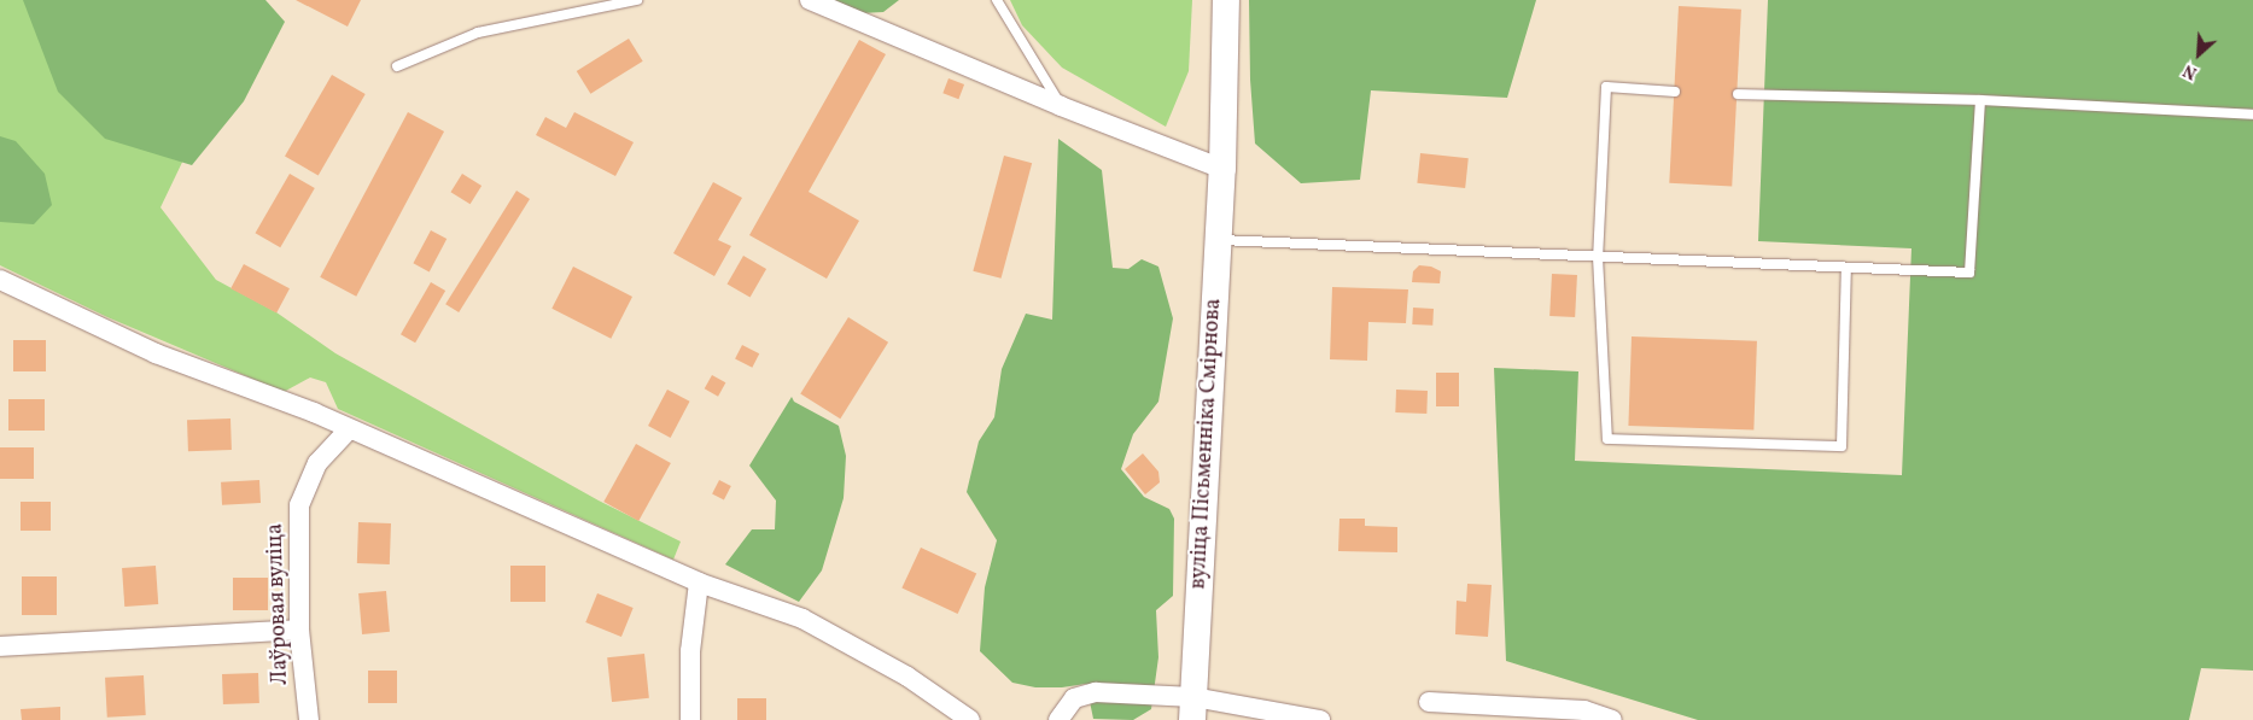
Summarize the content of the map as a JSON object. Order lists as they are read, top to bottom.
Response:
{
  "streets": {
    "main road": ["вуліца Пісьменніка Смірнова"],
    "street": ["Лаўровая вуліца"]
  },
  "north": "bottom left"
}
